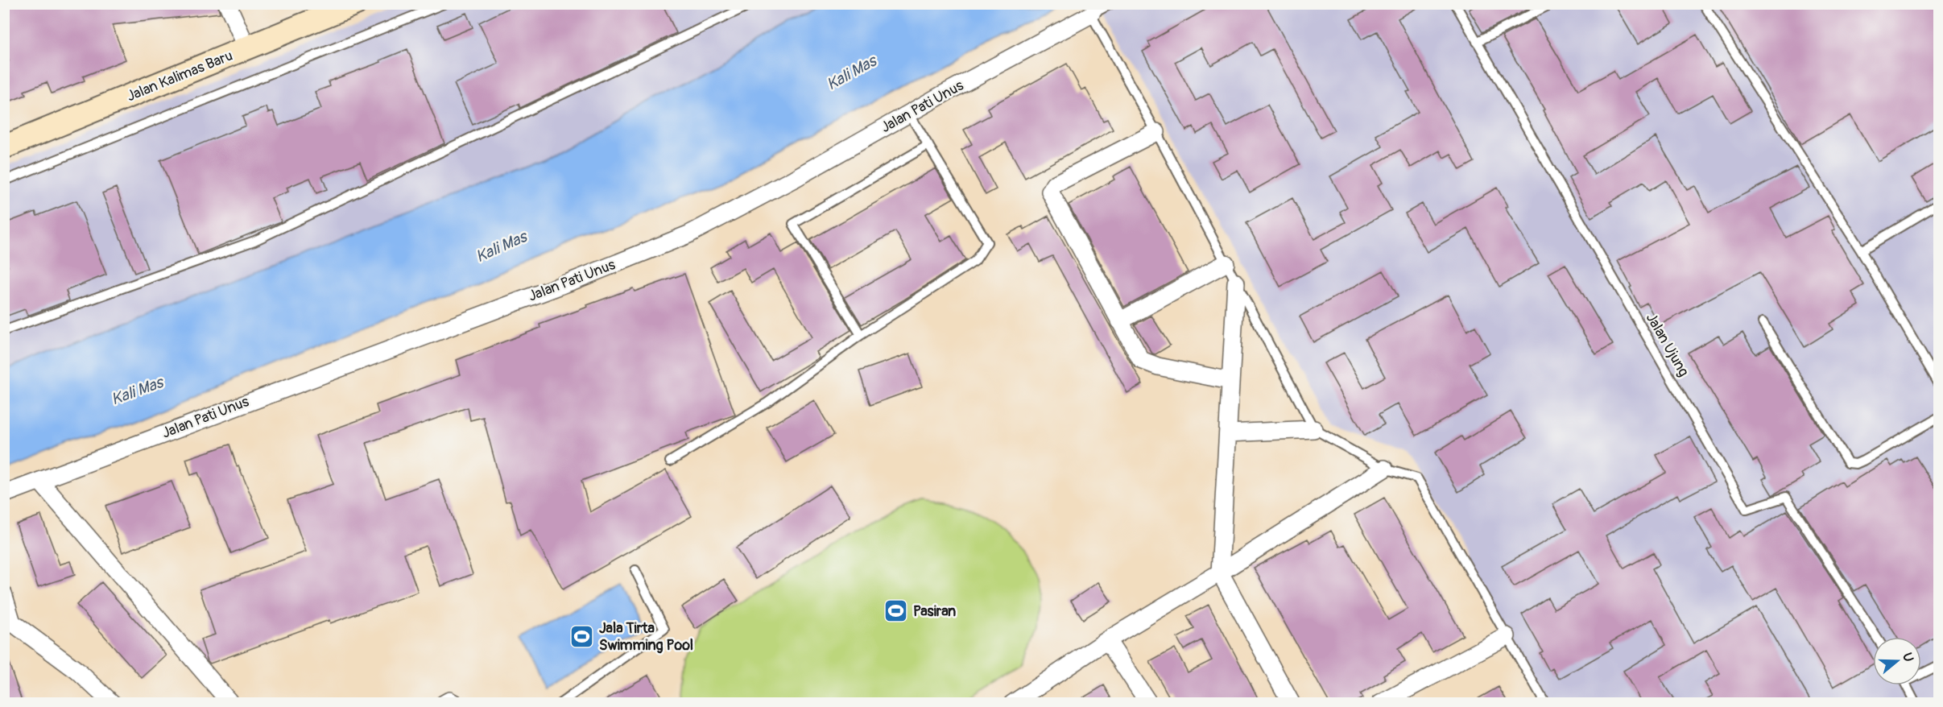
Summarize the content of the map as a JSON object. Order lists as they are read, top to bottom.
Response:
{
  "streets": {
    "street": ["Jalan Kalimas Baru", "Jalan Pati Unus"],
    "lane": ["Jalan Ujung"]
  },
  "water": ["Kali Mas"],
  "places": {
    "sports": ["Pasiran", "Jala Tirta Swimming Pool"]
  },
  "north": "right"
}
